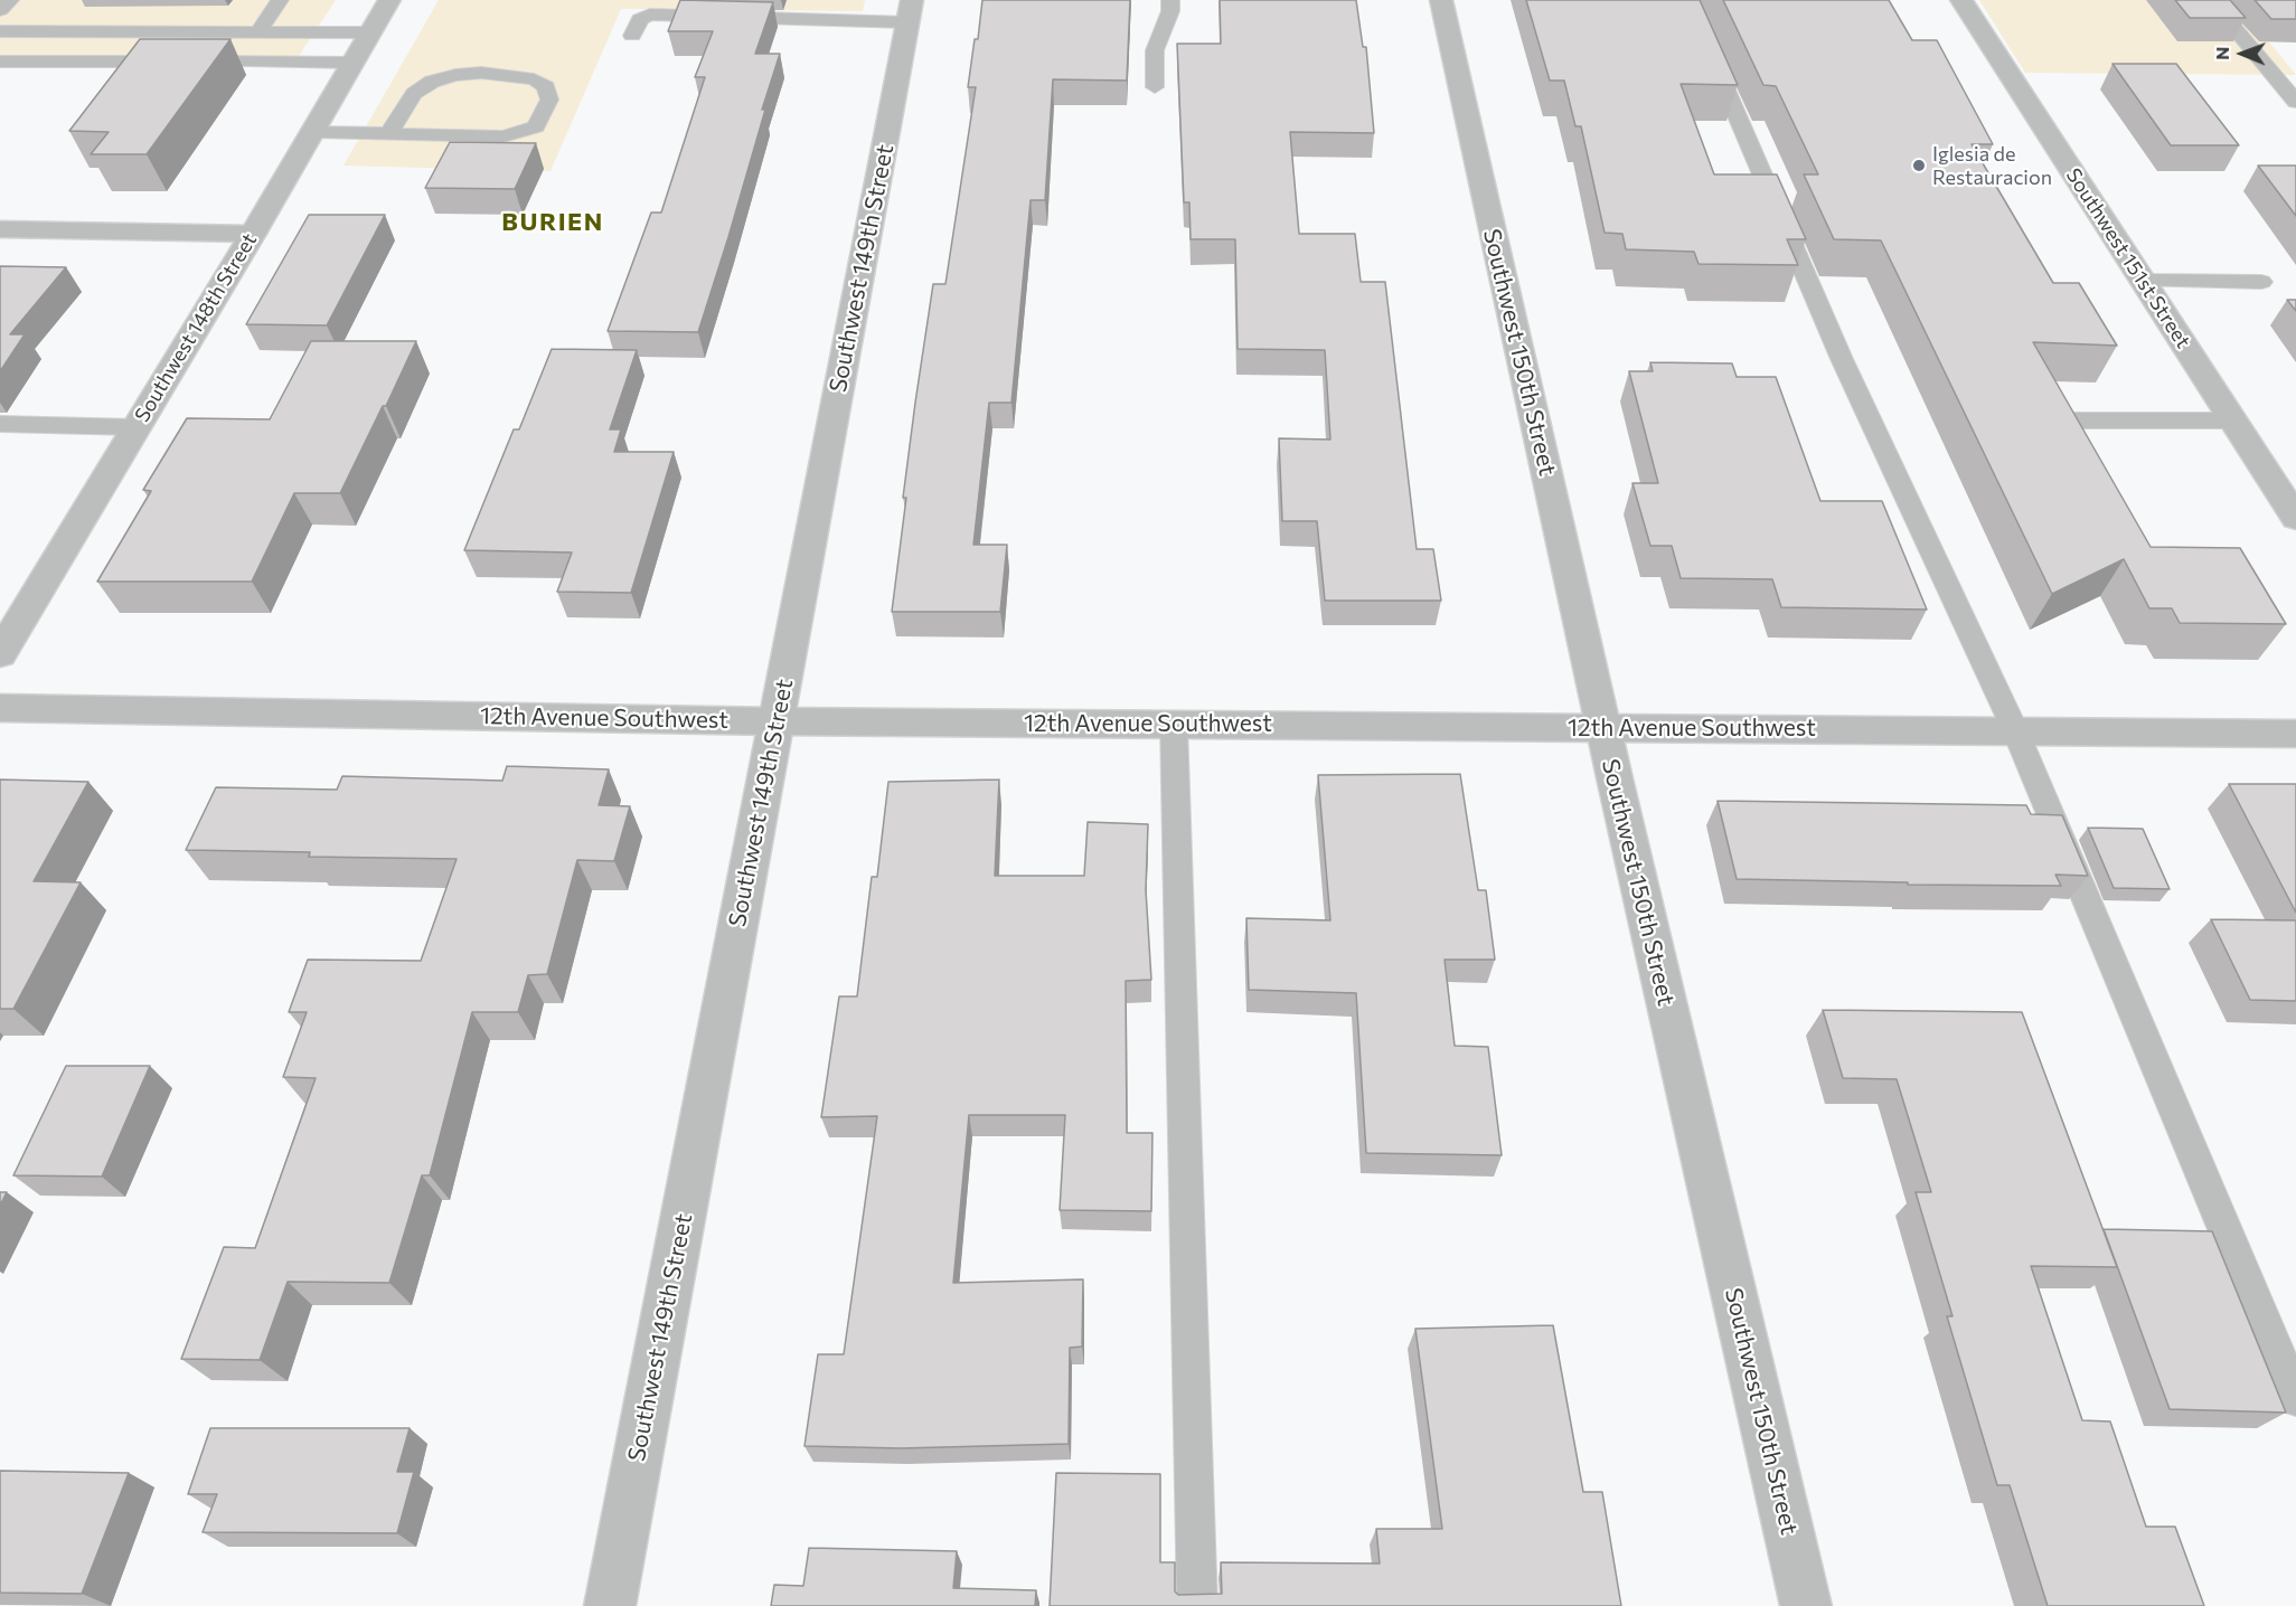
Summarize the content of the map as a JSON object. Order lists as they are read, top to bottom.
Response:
{
  "streets": {
    "street": [
      "Southwest 151st Street",
      "Southwest 149th Street",
      "Southwest 148th Street",
      "Southwest 150th Street",
      "12th Avenue Southwest"
    ]
  },
  "crossings": [
    ["Southwest 149th Street", "12th Avenue Southwest"],
    ["Southwest 150th Street", "12th Avenue Southwest"]
  ],
  "districts": ["BURIEN"],
  "places": ["Iglesia de Restauracion"],
  "north": "left"
}
